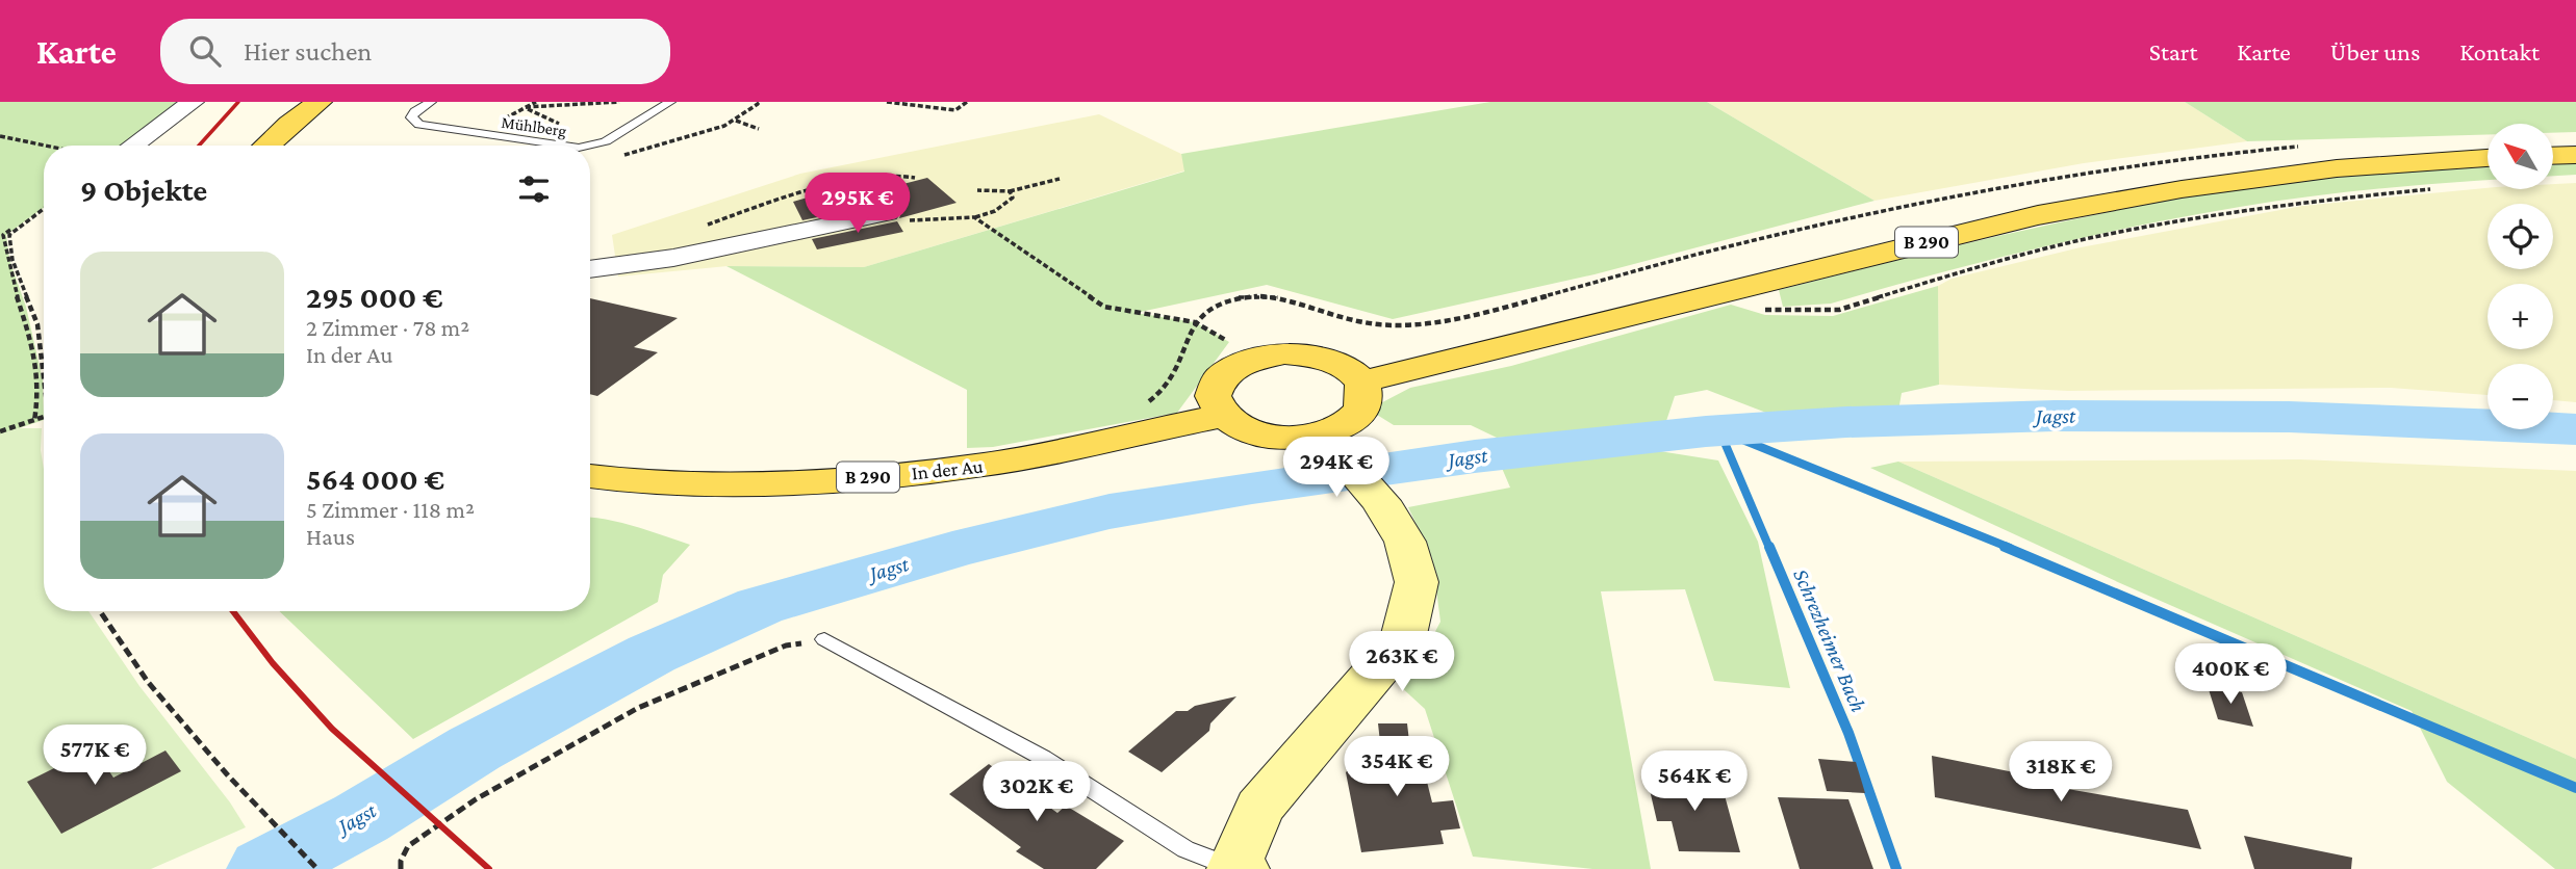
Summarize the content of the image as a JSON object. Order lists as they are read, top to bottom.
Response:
{
  "streets": {
    "main road": ["B 290", "In der Au"],
    "lane": ["Mühlberg"]
  },
  "water": ["Jagst", "Schrezheimer Bach"],
  "north": "top left",
  "page": {
    "header": "Karte",
    "search": "Hier suchen",
    "nav": [
      "Start",
      "Karte",
      "Über uns",
      "Kontakt"
    ],
    "map_buttons": ["+", "−"],
    "heading": "9 Objekte",
    "price": [
      "295K €",
      "294K €",
      "263K €",
      "400K €",
      "577K €",
      "354K €",
      "318K €",
      "564K €",
      "302K €"
    ],
    "list": [
      {
        "name": "295 000 €",
        "note": "2 Zimmer · 78 m² · In der Au"
      },
      {
        "name": "564 000 €",
        "note": "5 Zimmer · 118 m² · Haus"
      }
    ]
  }
}
